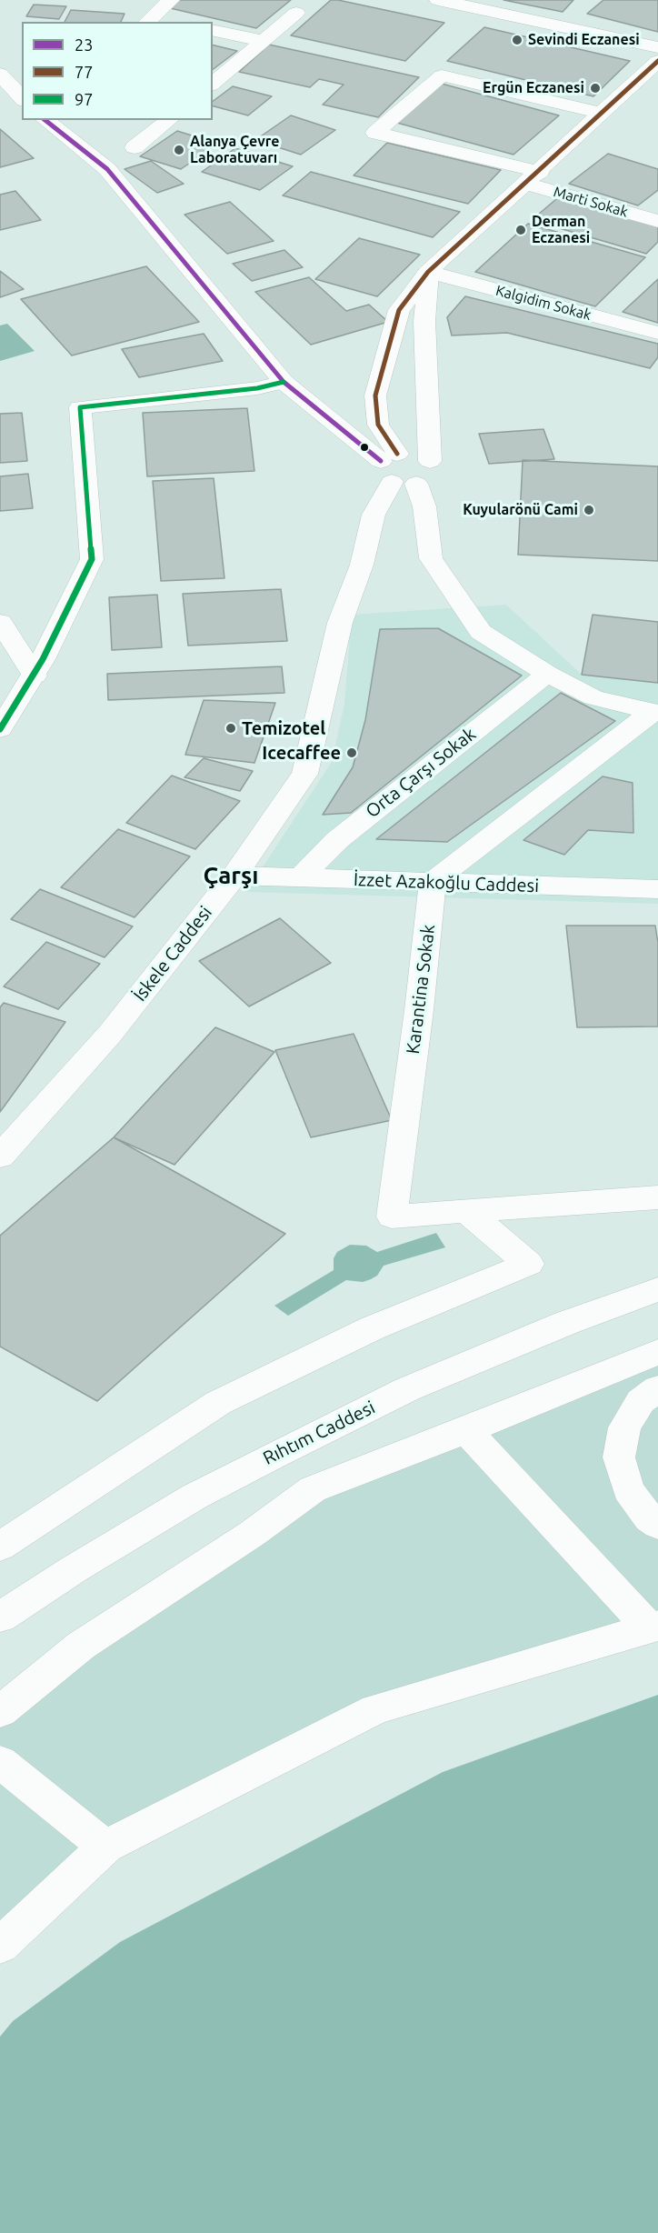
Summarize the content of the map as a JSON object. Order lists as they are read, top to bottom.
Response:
{
  "streets": {
    "street": [
      "Marti Sokak",
      "Kalgidim Sokak",
      "Orta Çarşı Sokak",
      "İzzet Azakoğlu Caddesi",
      "İskele Caddesi",
      "Karantina Sokak",
      "Rıhtım Caddesi"
    ]
  },
  "crossings": [
    ["Orta Çarşı Sokak", "İzzet Azakoğlu Caddesi"],
    ["İzzet Azakoğlu Caddesi", "İskele Caddesi"],
    ["İzzet Azakoğlu Caddesi", "Karantina Sokak"]
  ],
  "districts": ["Çarşı"],
  "places": [
    "Sevindi Eczanesi",
    "Ergün Eczanesi",
    "Alanya Çevre Laboratuvarı",
    "Derman Eczanesi",
    "Kuyularönü Cami",
    "Temizotel",
    "Icecaffee"
  ],
  "lines": ["transit line 77", "transit line 23", "transit line 97"],
  "legend": ["23", "77", "97"]
}
